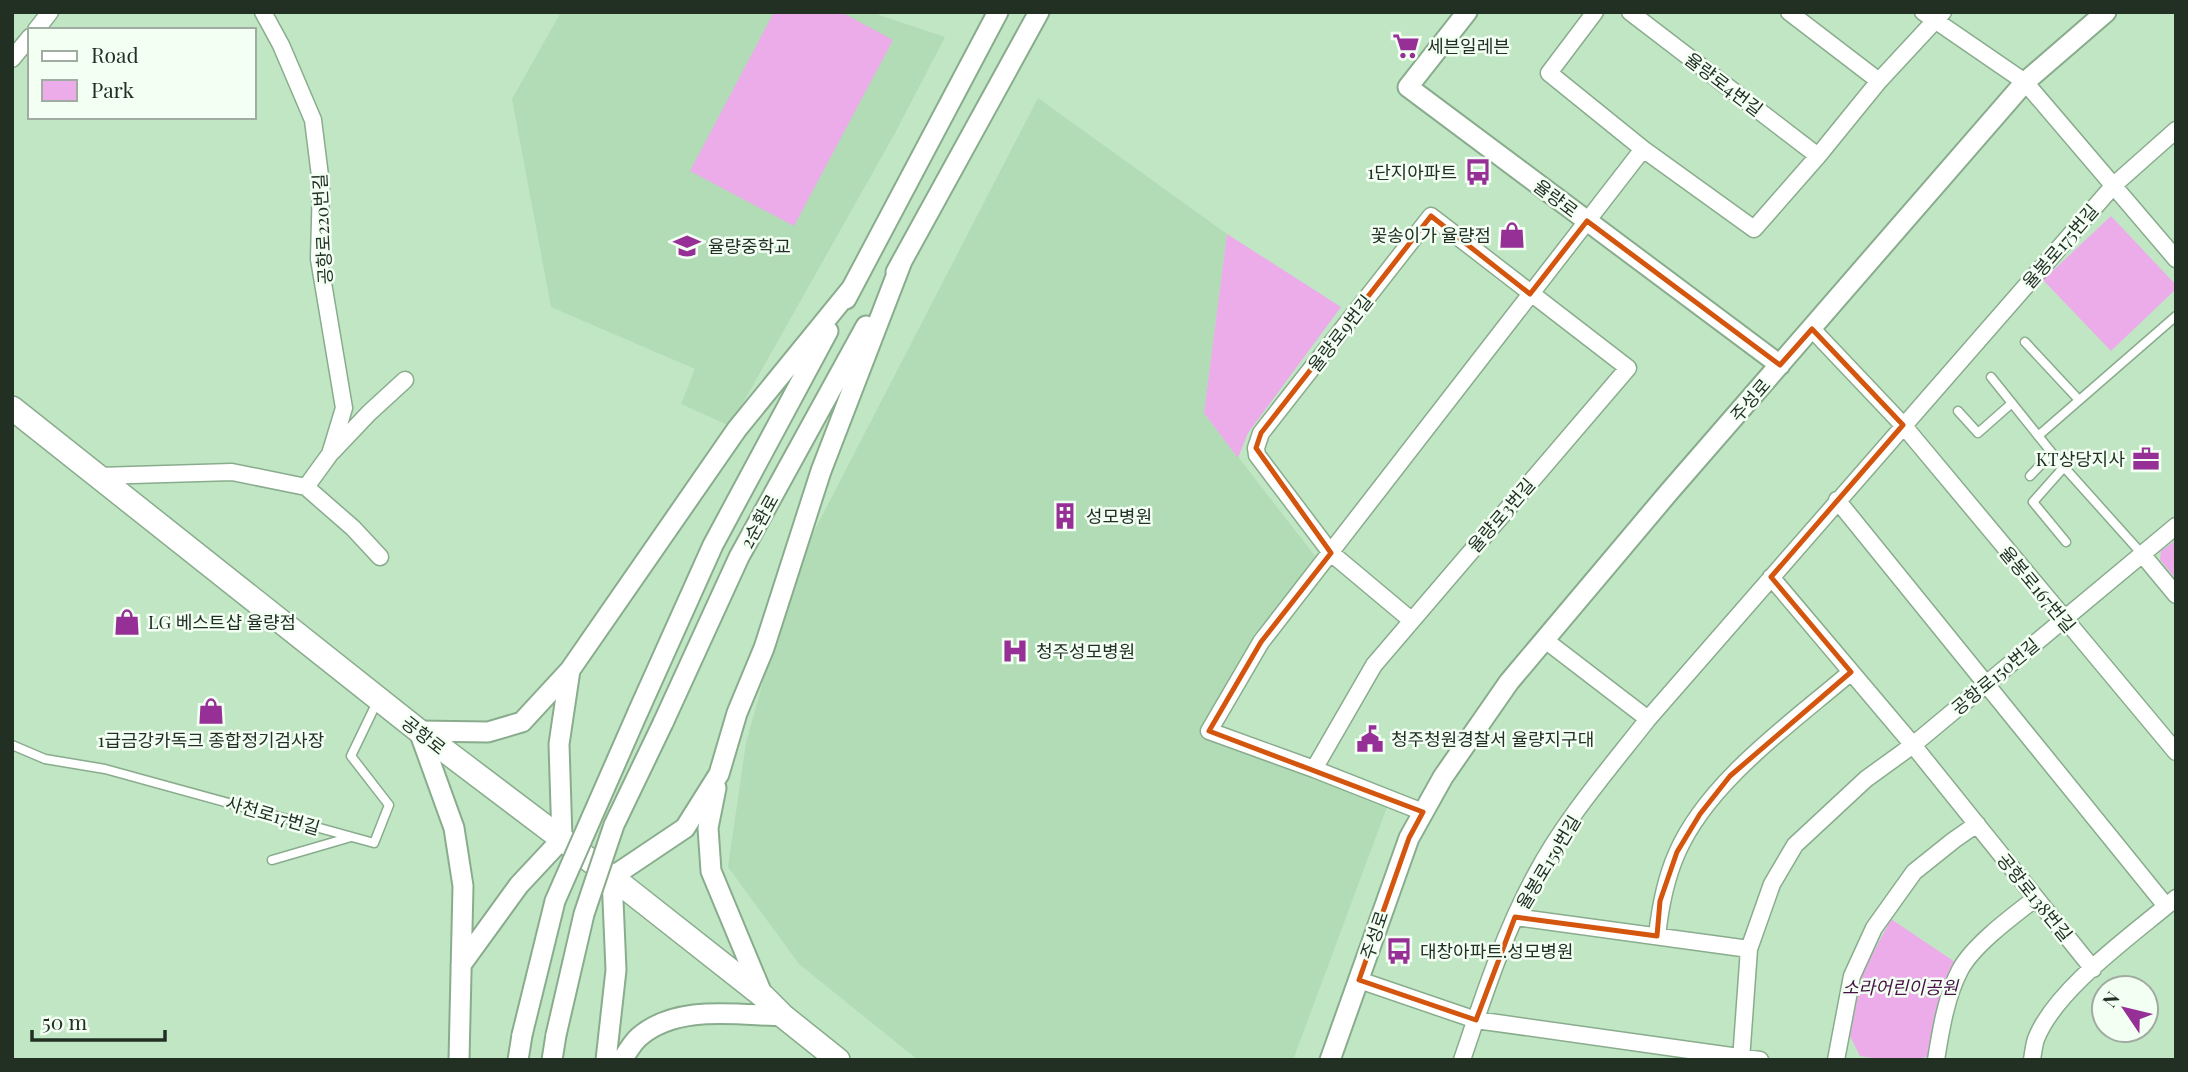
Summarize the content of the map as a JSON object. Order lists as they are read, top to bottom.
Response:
{
  "streets": {
    "main road": ["공항로"],
    "street": [
      "율량로4번길",
      "율량로",
      "공항로220번길",
      "율봉로175번길",
      "율량로9번길",
      "주성로",
      "율량로3번길",
      "2순환로",
      "율봉로167번길",
      "공항로150번길",
      "율봉로159번길",
      "공항로138번길"
    ],
    "lane": ["사천로17번길"]
  },
  "crossings": [
    ["율량로", "주성로"],
    ["율봉로175번길", "율봉로167번길"],
    ["율량로9번길", "율량로3번길"],
    ["주성로", "율봉로167번길"],
    ["율봉로167번길", "공항로150번길"],
    ["공항로", "사천로17번길"]
  ],
  "parks": ["소라어린이공원"],
  "places": {
    "supermarket": ["세븐일레븐"],
    "bus stop": ["1단지아파트", "대창아파트.성모병원"],
    "shop": ["꽃송이가 율량점", "LG 베스트샵 율량점", "1급금강카독크 종합정기검사장"],
    "school or university": ["율량중학교"],
    "office": ["KT상당지사"],
    "building": ["성모병원"],
    "hospital": ["청주성모병원"],
    "public building": ["청주청원경찰서 율량지구대"]
  },
  "legend": ["Road", "Park"],
  "scale_bar": "50 m",
  "north": "top left"
}
